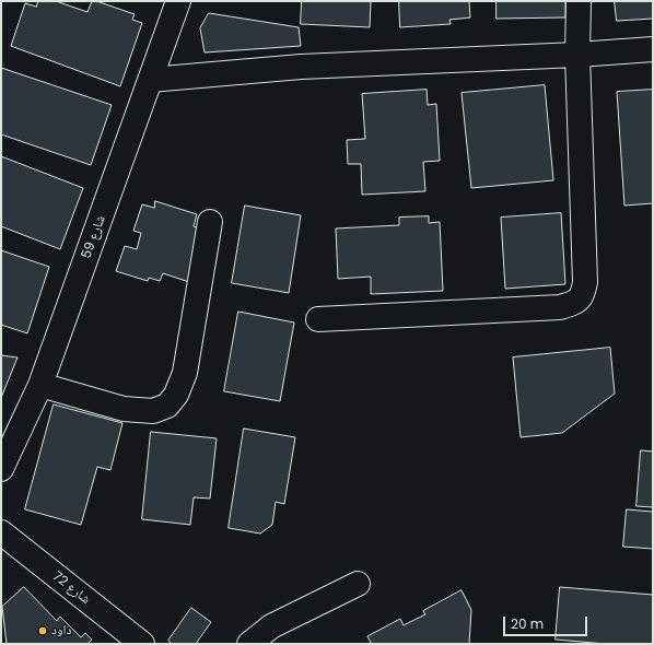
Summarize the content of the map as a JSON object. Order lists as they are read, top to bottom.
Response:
{
  "streets": {
    "street": ["شارع 59", "شارع 72"]
  },
  "places": ["داود"],
  "scale_bar": "20 m"
}
